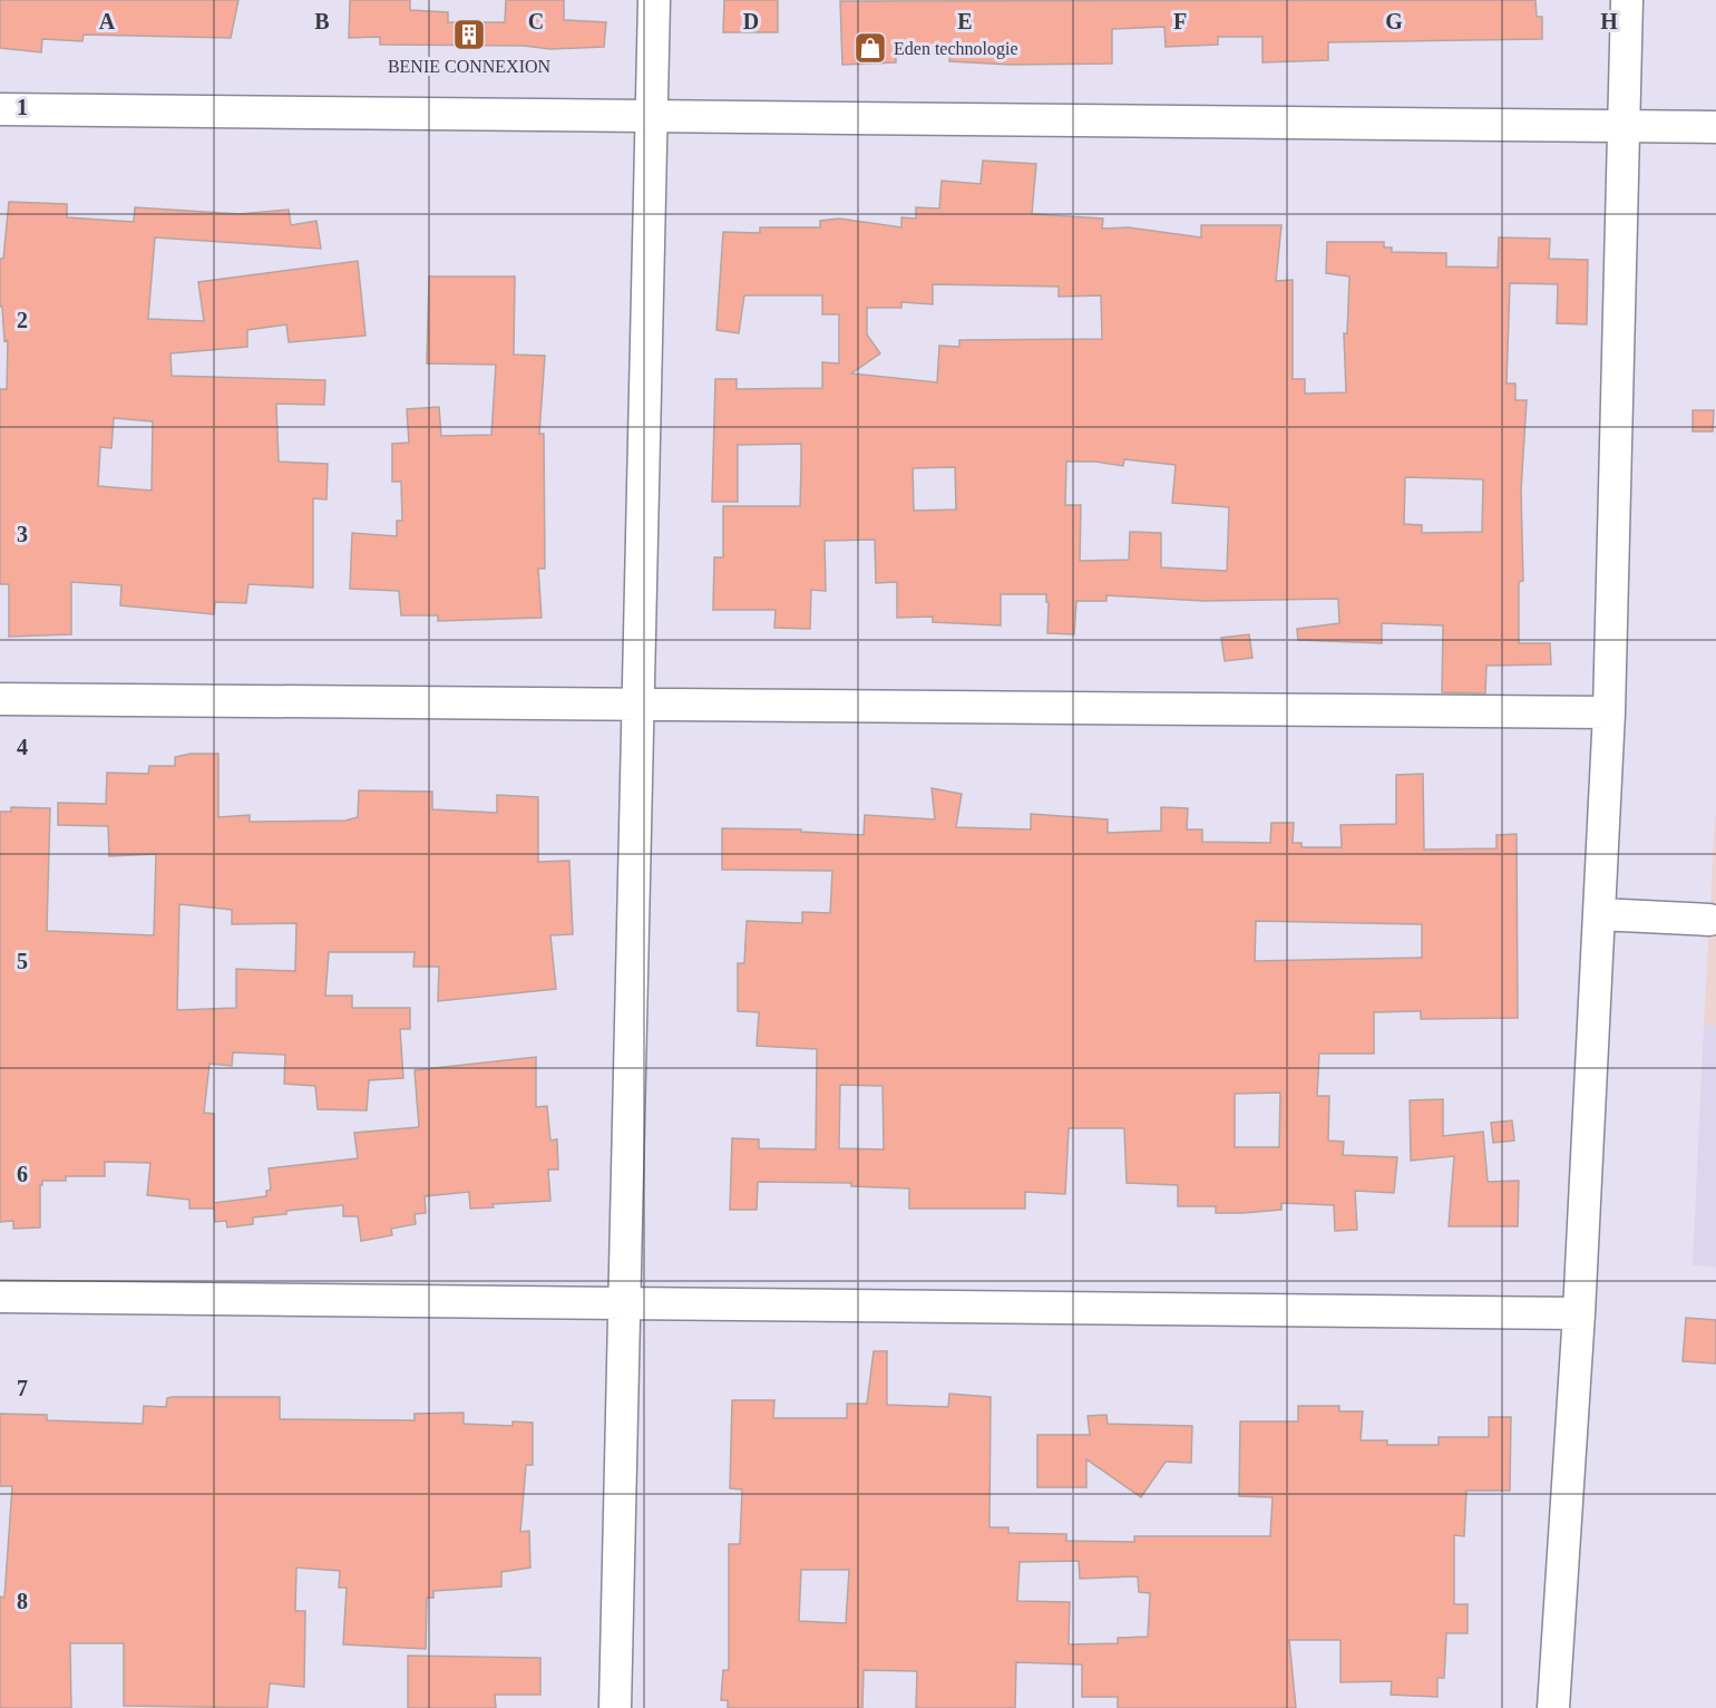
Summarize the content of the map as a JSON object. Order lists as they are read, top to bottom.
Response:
{
  "places": {
    "building": ["BENIE CONNEXION"],
    "shop": ["Eden technologie"]
  },
  "grid": {
    "columns": [
      "A",
      "B",
      "C",
      "D",
      "E",
      "F",
      "G",
      "H"
    ],
    "rows": [
      "1",
      "2",
      "3",
      "4",
      "5",
      "6",
      "7",
      "8"
    ]
  }
}
